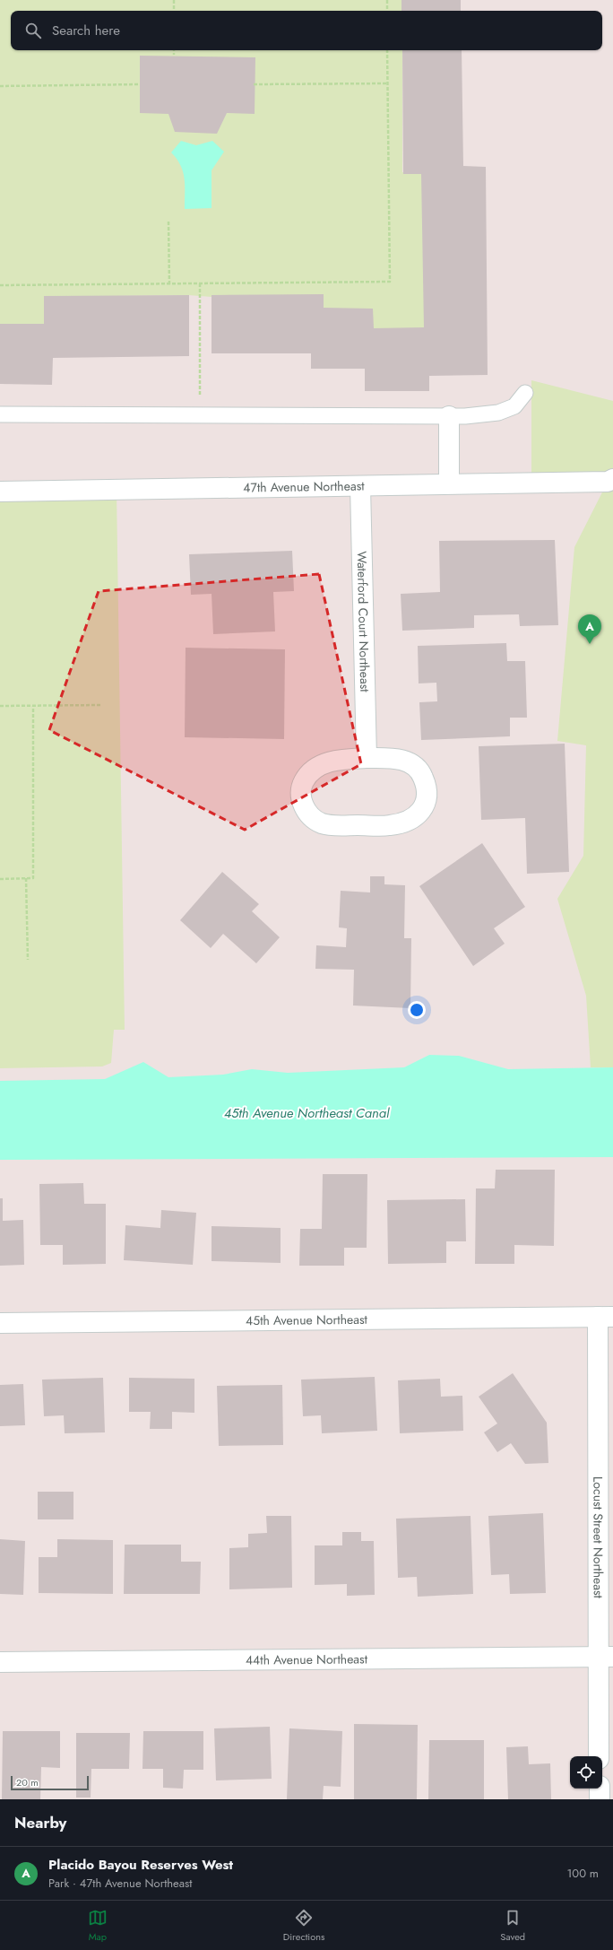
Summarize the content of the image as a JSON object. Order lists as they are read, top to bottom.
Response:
{
  "streets": {
    "street": [
      "47th Avenue Northeast",
      "Waterford Court Northeast",
      "45th Avenue Northeast",
      "Locust Street Northeast",
      "44th Avenue Northeast"
    ]
  },
  "crossings": [
    ["47th Avenue Northeast", "Waterford Court Northeast"],
    ["45th Avenue Northeast", "Locust Street Northeast"],
    ["Locust Street Northeast", "44th Avenue Northeast"]
  ],
  "water": ["45th Avenue Northeast Canal"],
  "scale_bar": "20 m",
  "page": {
    "search": "Search here",
    "pins": "A",
    "scale": "20 m",
    "heading": "Nearby",
    "list": [
      {
        "mark": "A",
        "name": "Placido Bayou Reserves West",
        "note": "Park · 47th Avenue Northeast",
        "value": "100 m"
      }
    ],
    "nav": ["Map", "Directions", "Saved"]
  }
}
